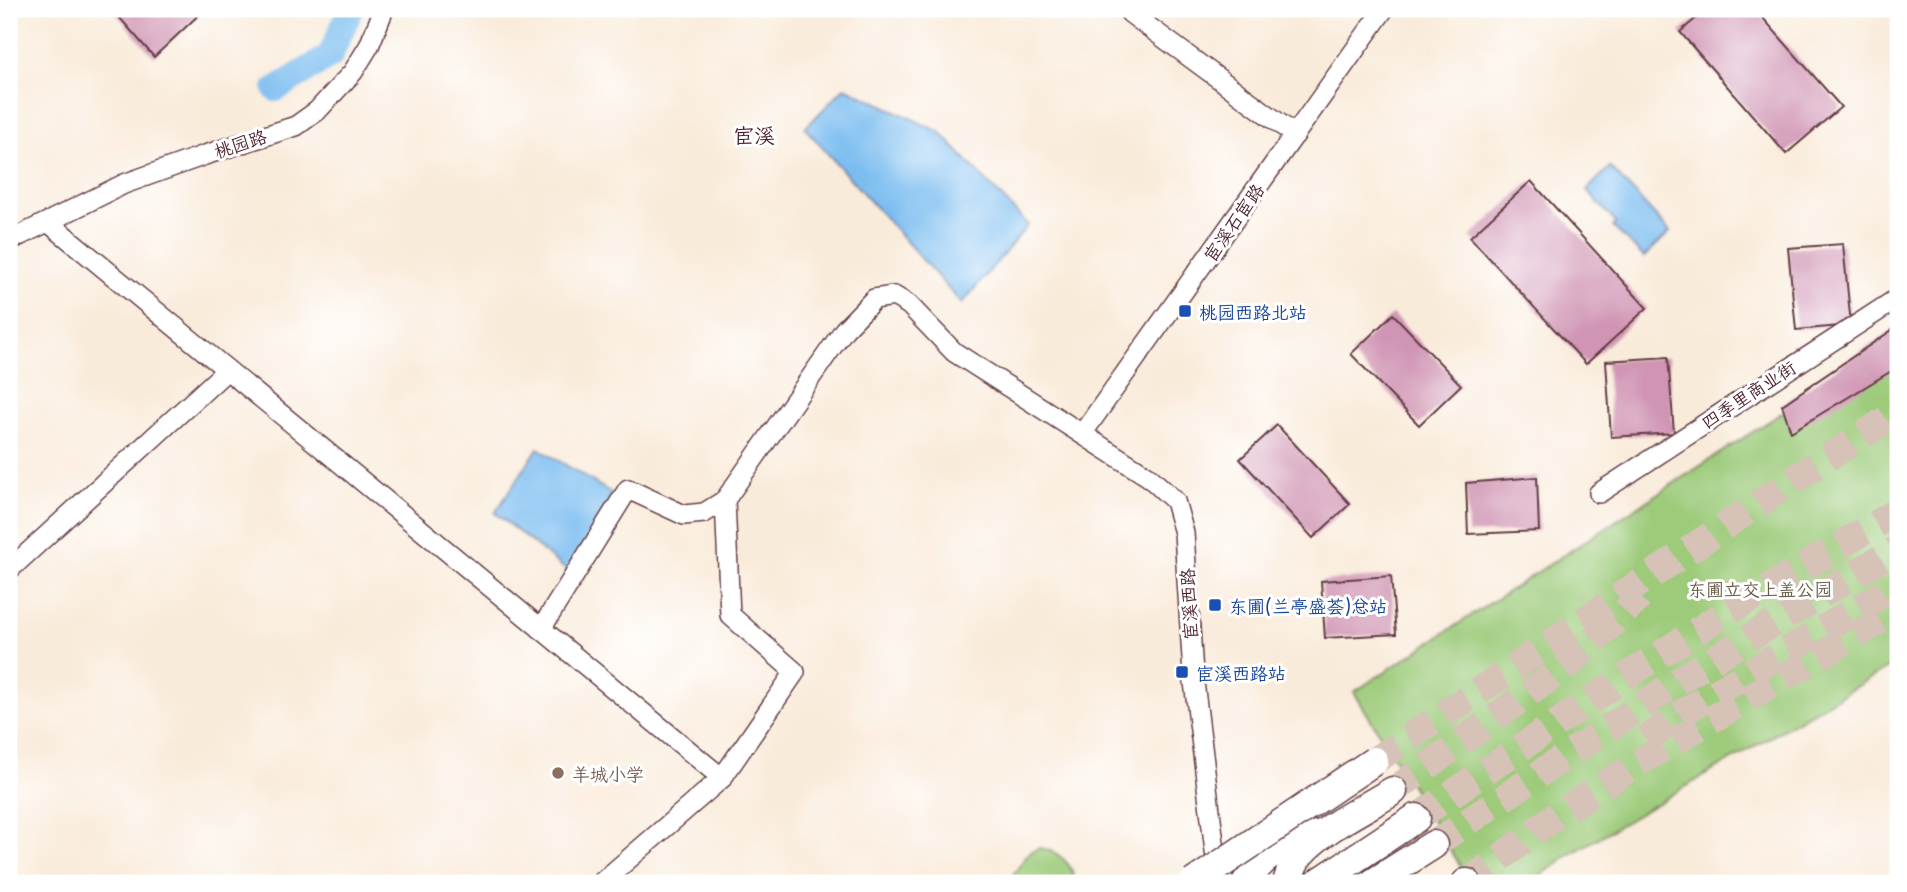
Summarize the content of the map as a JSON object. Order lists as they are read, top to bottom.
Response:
{
  "streets": {
    "street": [
      "桃园路",
      "宦溪石宦路",
      "四季里商业街",
      "宦溪西路"
    ]
  },
  "crossings": [
    ["宦溪石宦路", "宦溪西路"]
  ],
  "districts": ["宦溪"],
  "parks": ["东圃立交上盖公园"],
  "places": {
    "transit": ["桃园西路北站", "东圃(兰亭盛荟)总站", "宦溪西路站"],
    "other": ["羊城小学"]
  }
}
